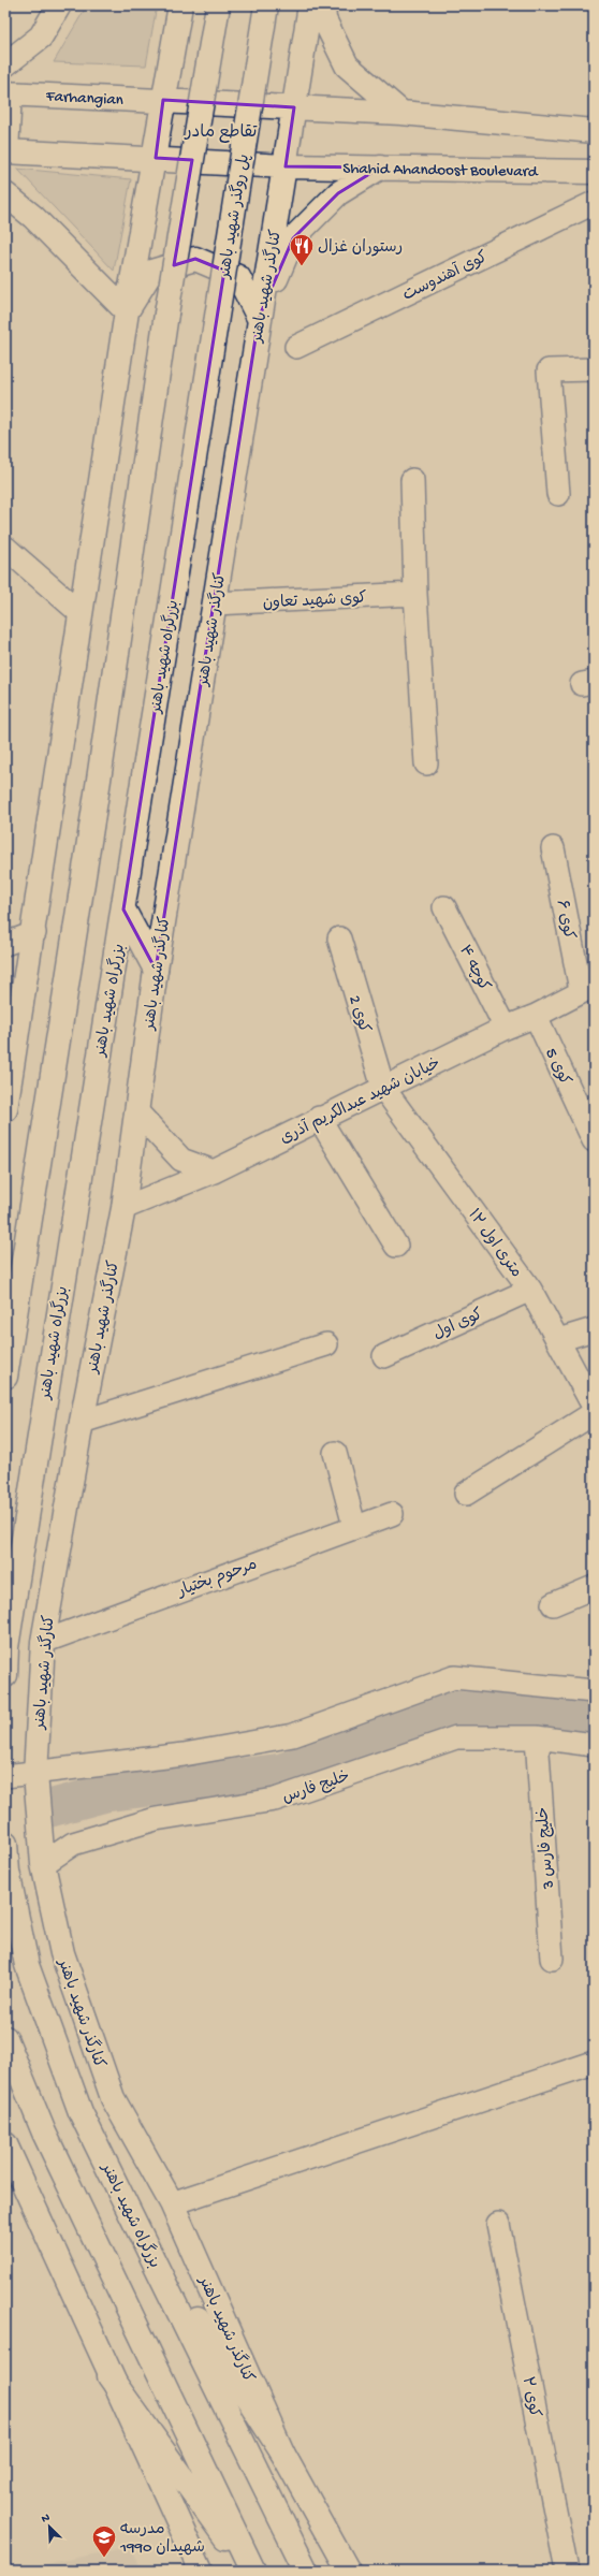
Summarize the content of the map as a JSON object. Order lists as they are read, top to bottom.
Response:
{
  "streets": {
    "main road": [
      "Farhangian",
      "Shahid Ahandoost Boulevard",
      "پل روگذر شهید باهنر",
      "کنارگذر شهید باهنر",
      "بزرگراه شهید باهنر"
    ],
    "street": [
      "کوی آهندوست",
      "کوی شهید تعاون",
      "کوی ۶",
      "کوچه ۴",
      "کوی 2",
      "کوی 5",
      "خیابان شهید عبدالکریم آذری",
      "۱۲ متری اول",
      "کوی اول",
      "مرحوم بختیار",
      "خلیج فارس",
      "خلیج فارس 3",
      "کوی ۲"
    ]
  },
  "crossings": [
    ["Farhangian", "کنارگذر شهید باهنر"],
    ["Shahid Ahandoost Boulevard", "کنارگذر شهید باهنر"],
    ["پل روگذر شهید باهنر", "بزرگراه شهید باهنر"],
    ["کنارگذر شهید باهنر", "کوی شهید تعاون"],
    ["کنارگذر شهید باهنر", "خیابان شهید عبدالکریم آذری"],
    ["کنارگذر شهید باهنر", "مرحوم بختیار"],
    ["کنارگذر شهید باهنر", "خلیج فارس"],
    ["کوی ۶", "خیابان شهید عبدالکریم آذری"],
    ["کوچه ۴", "خیابان شهید عبدالکریم آذری"],
    ["کوی 2", "خیابان شهید عبدالکریم آذری"],
    ["کوی 2", "۱۲ متری اول"],
    ["کوی 5", "خیابان شهید عبدالکریم آذری"],
    ["خیابان شهید عبدالکریم آذری", "۱۲ متری اول"],
    ["۱۲ متری اول", "کوی اول"],
    ["خلیج فارس", "خلیج فارس 3"]
  ],
  "districts": ["تقاطع مادر"],
  "places": {
    "restaurant": ["رستوران غزال"],
    "school or university": ["مدرسه شهیدان 1990"]
  },
  "north": "top left"
}
